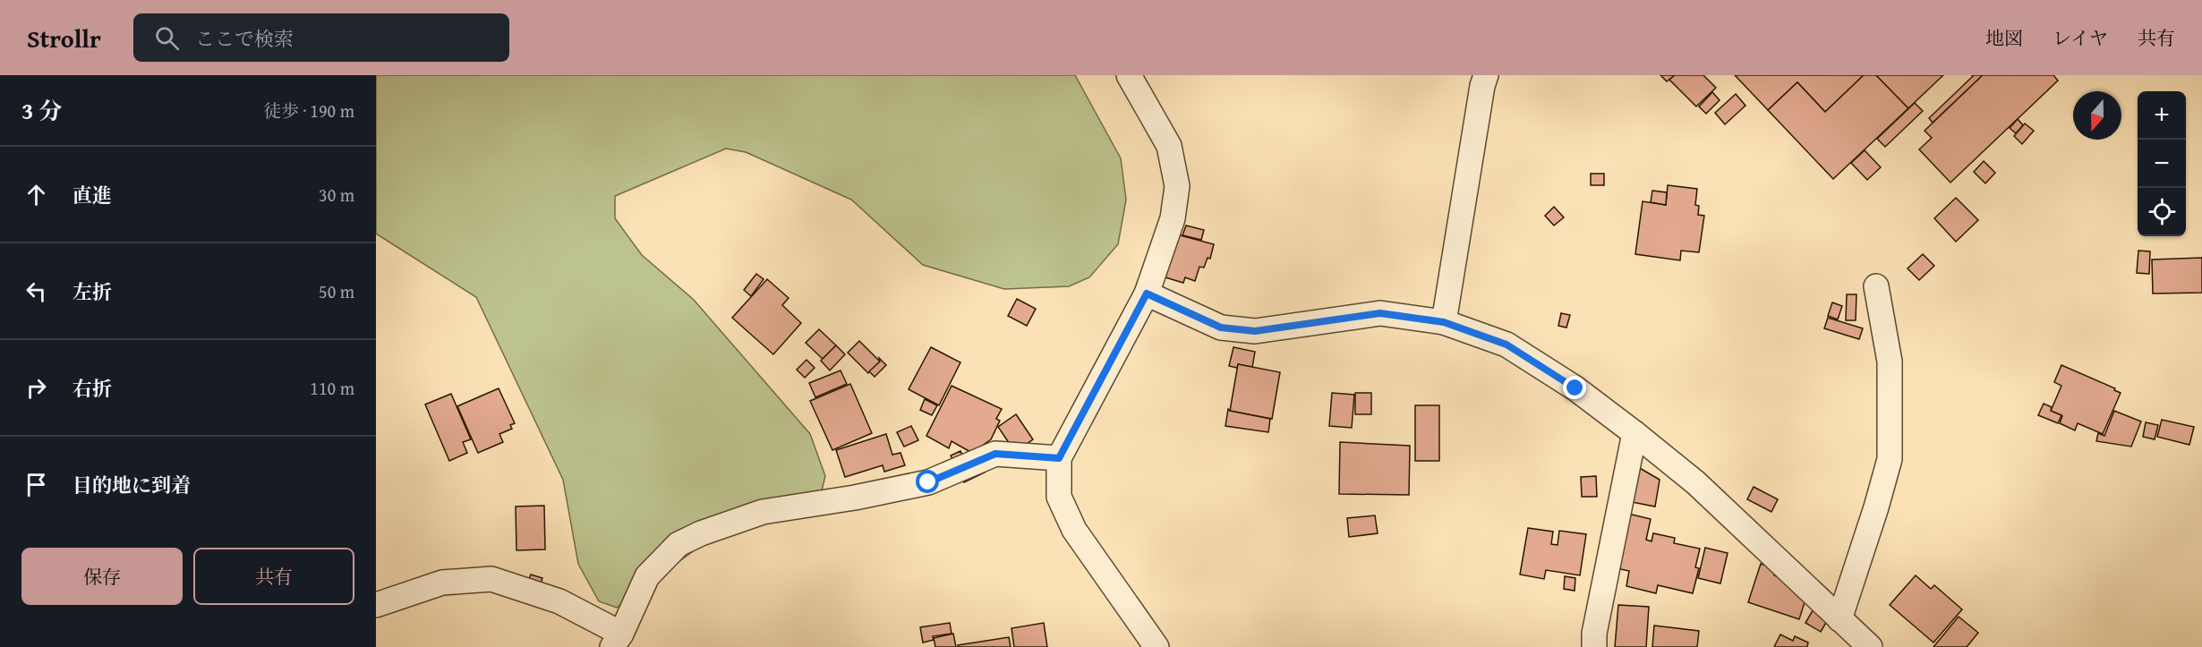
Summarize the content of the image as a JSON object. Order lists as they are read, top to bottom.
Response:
{
  "north": "bottom",
  "page": {
    "header": "Strollr",
    "search": "ここで検索",
    "nav": ["地図", "レイヤ", "共有"],
    "heading": ["3 分", "徒歩 · 190 m"],
    "map_buttons": ["+", "−"],
    "list": [
      ["直進", "30 m"],
      ["左折", "50 m"],
      ["右折", "110 m"],
      "目的地に到着"
    ],
    "buttons": ["保存", "共有"]
  }
}
